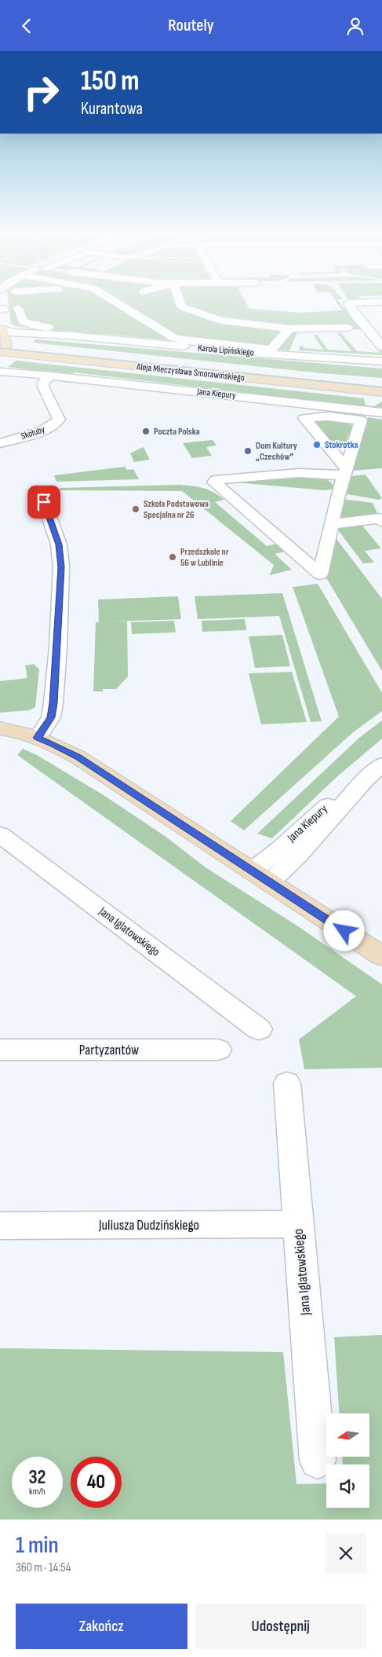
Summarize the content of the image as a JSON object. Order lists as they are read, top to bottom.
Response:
{
  "streets": {
    "main road": ["Aleja Mieczysława Smorawińskiego"],
    "street": [
      "Karola Lipińskiego",
      "Jana Kiepury",
      "Skołuby",
      "Jana Iglatowskiego",
      "Partyzantów",
      "Juliusza Dudzińskiego"
    ]
  },
  "crossings": [
    ["Jana Kiepury", "Skołuby"],
    ["Jana Iglatowskiego", "Juliusza Dudzińskiego"]
  ],
  "places": [
    "Poczta Polska",
    "Stokrotka",
    "Dom Kultury „Czechów”",
    "Szkoła Podstawowa Specjalna nr 26",
    "Przedszkole nr 56 w Lublinie"
  ],
  "north": "left",
  "page": {
    "header": "Routely",
    "turn": ["150 m", "Kurantowa"],
    "speed": "32 km/h",
    "limit": "40",
    "heading": ["1 min", "360 m · 14:54"],
    "buttons": ["Zakończ", "Udostępnij"]
  }
}
